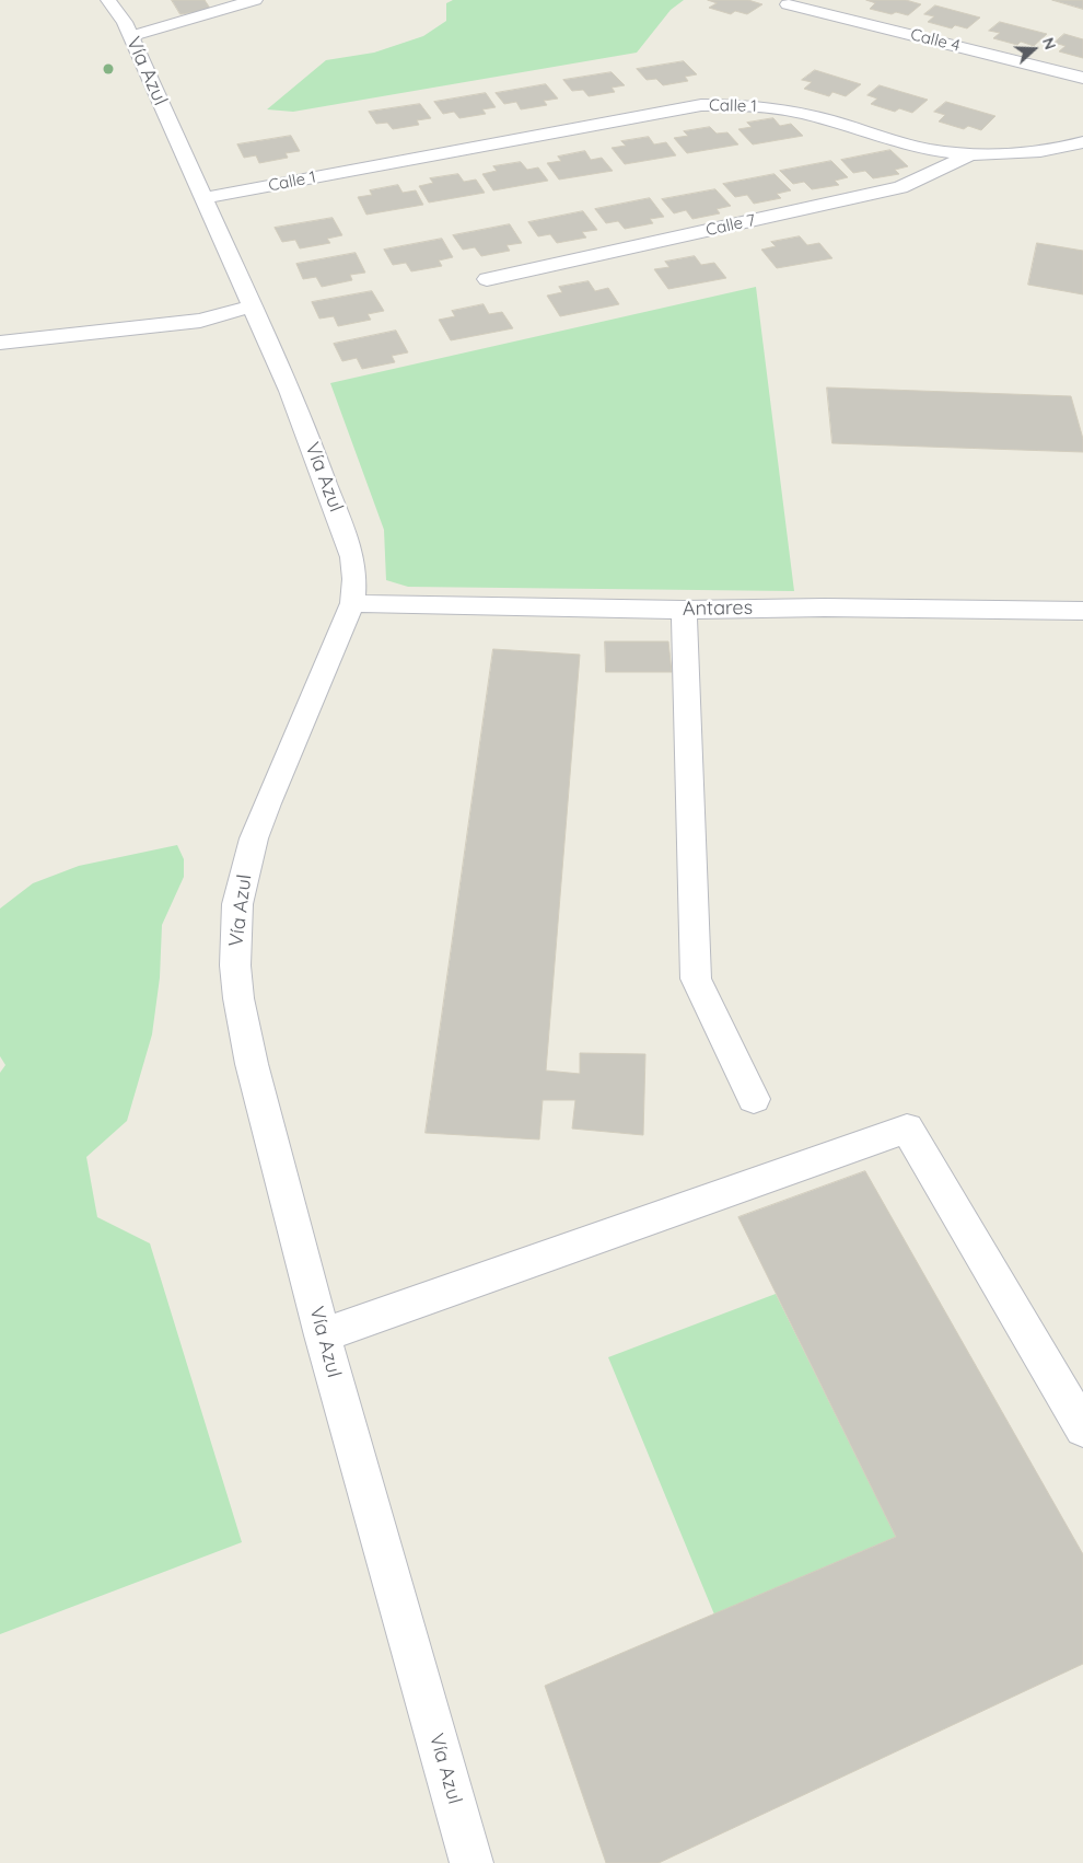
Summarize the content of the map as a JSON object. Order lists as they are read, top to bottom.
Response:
{
  "streets": {
    "street": [
      "Calle 4",
      "Vía Azul",
      "Calle 1",
      "Calle 7",
      "Antares"
    ]
  },
  "crossings": [
    ["Vía Azul", "Calle 1"],
    ["Vía Azul", "Antares"],
    ["Calle 1", "Calle 7"]
  ],
  "north": "right"
}
